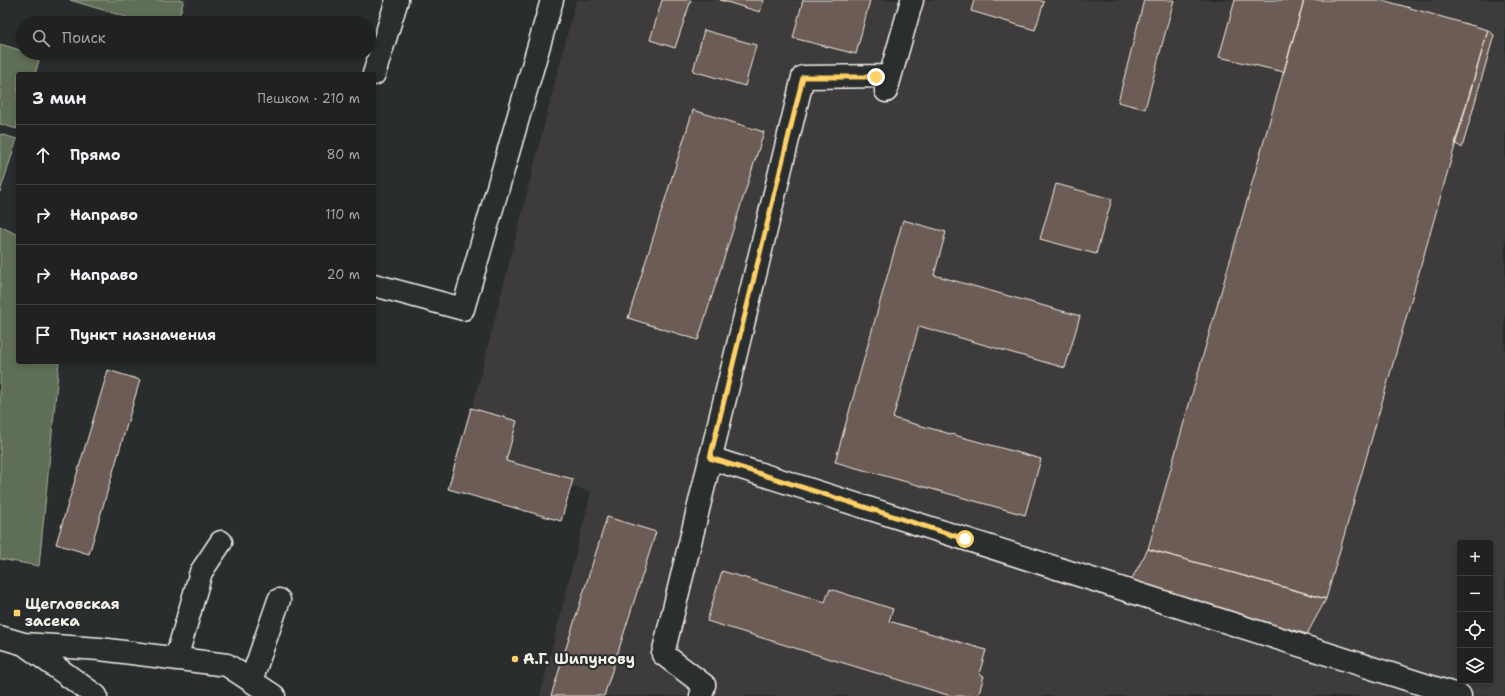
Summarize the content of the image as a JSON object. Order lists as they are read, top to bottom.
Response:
{
  "places": {
    "transit": ["Щегловская засека"],
    "other": ["А.Г. Шипунову"]
  },
  "page": {
    "search": "Поиск",
    "heading": ["3 мин", "Пешком · 210 m"],
    "list": [
      ["Прямо", "80 m"],
      ["Направо", "110 m"],
      ["Направо", "20 m"],
      "Пункт назначения"
    ],
    "map_buttons": ["+", "−"]
  }
}
